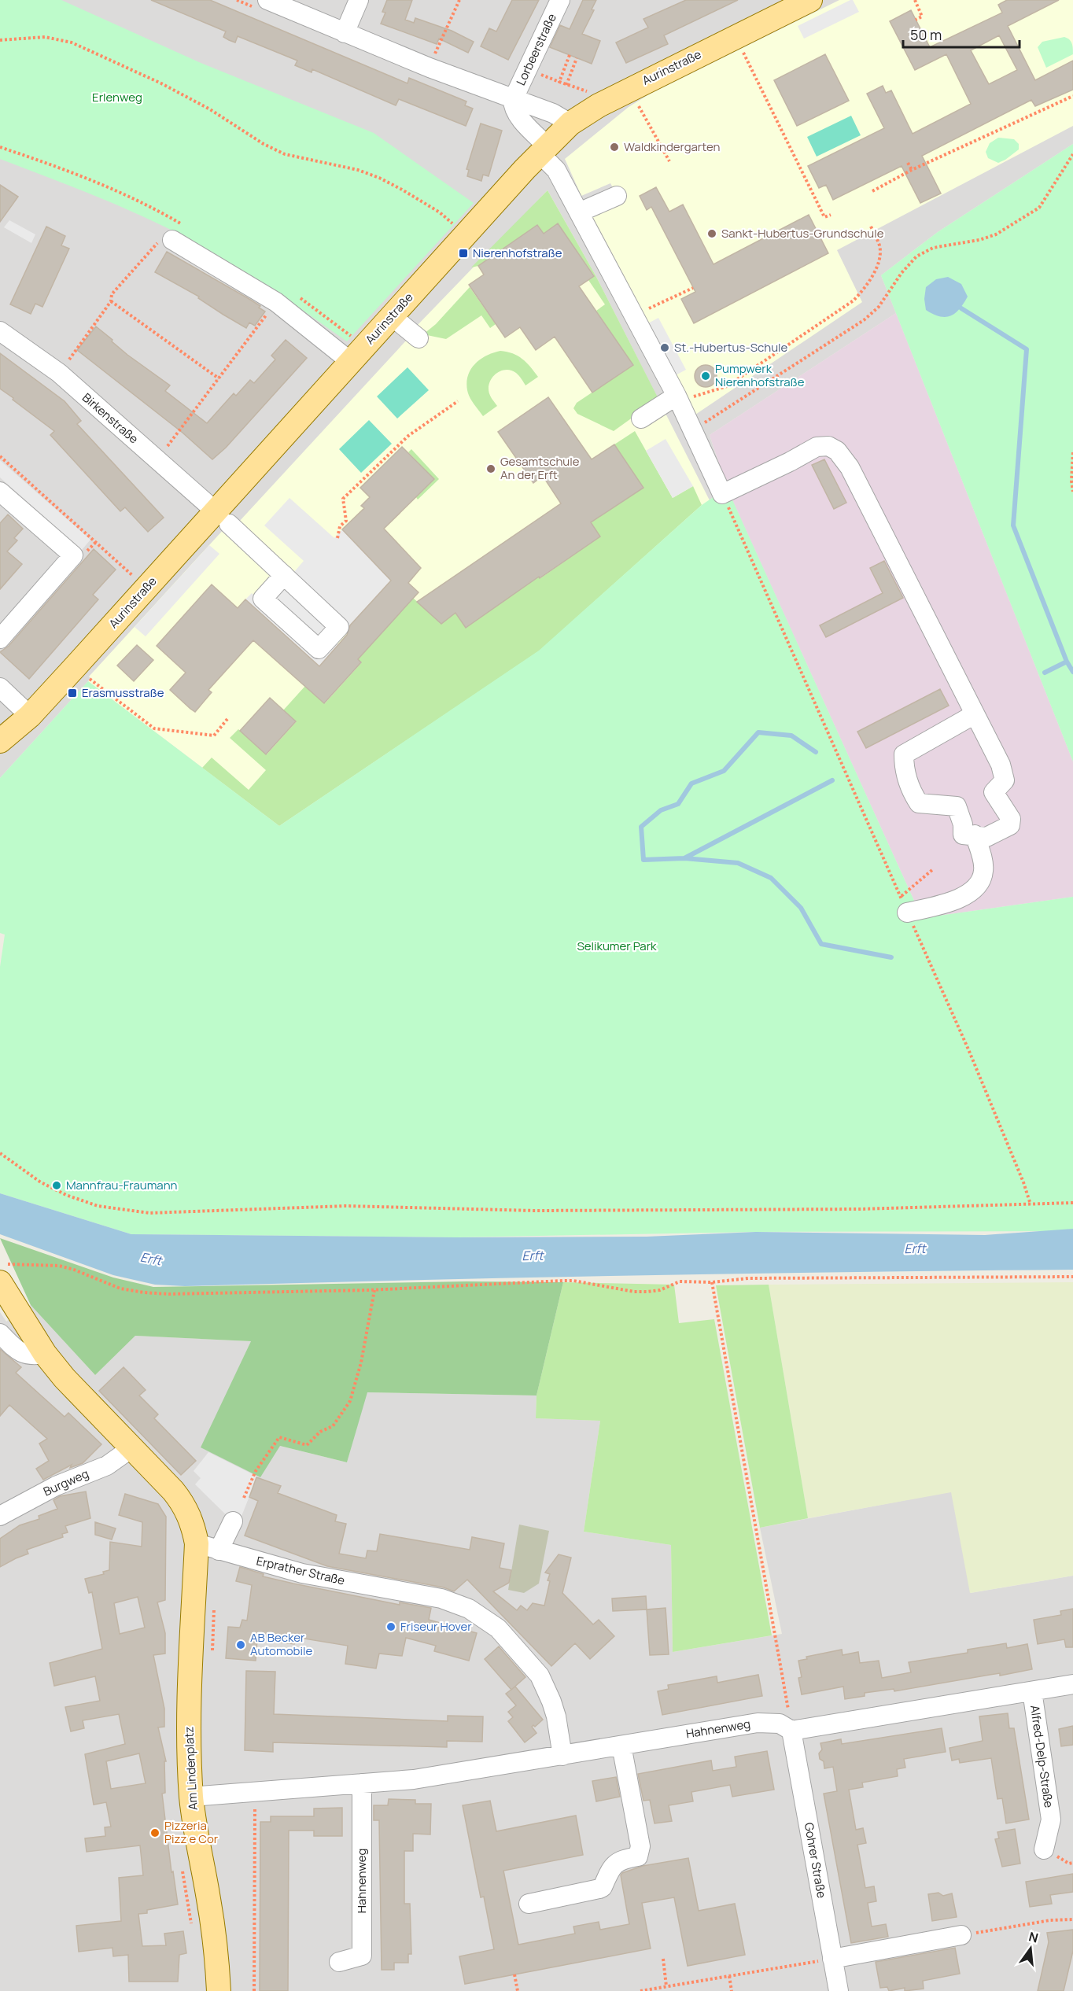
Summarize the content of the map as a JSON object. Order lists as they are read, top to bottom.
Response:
{
  "streets": {
    "main road": ["Aurinstraße", "Am Lindenplatz"],
    "street": [
      "Lorbeerstraße",
      "Birkenstraße",
      "Burgweg",
      "Erprather Straße",
      "Hahnenweg",
      "Alfred-Delp-Straße",
      "Gohrer Straße"
    ]
  },
  "crossings": [
    ["Aurinstraße", "Birkenstraße"],
    ["Erprather Straße", "Hahnenweg"],
    ["Erprather Straße", "Am Lindenplatz"],
    ["Hahnenweg", "Alfred-Delp-Straße"],
    ["Hahnenweg", "Am Lindenplatz"],
    ["Hahnenweg", "Gohrer Straße"]
  ],
  "water": ["Erft"],
  "parks": ["Erlenweg", "Selikumer Park"],
  "places": {
    "other": [
      "Waldkindergarten",
      "Sankt-Hubertus-Grundschule",
      "St.-Hubertus-Schule",
      "Pumpwerk Nierenhofstraße",
      "Gesamtschule An der Erft",
      "Mannfrau-Fraumann",
      "Friseur Hover",
      "AB Becker Automobile",
      "Pizzeria Pizz e Cor"
    ],
    "transit": ["Nierenhofstraße", "Erasmusstraße"]
  },
  "scale_bar": "50 m",
  "north": "top"
}
